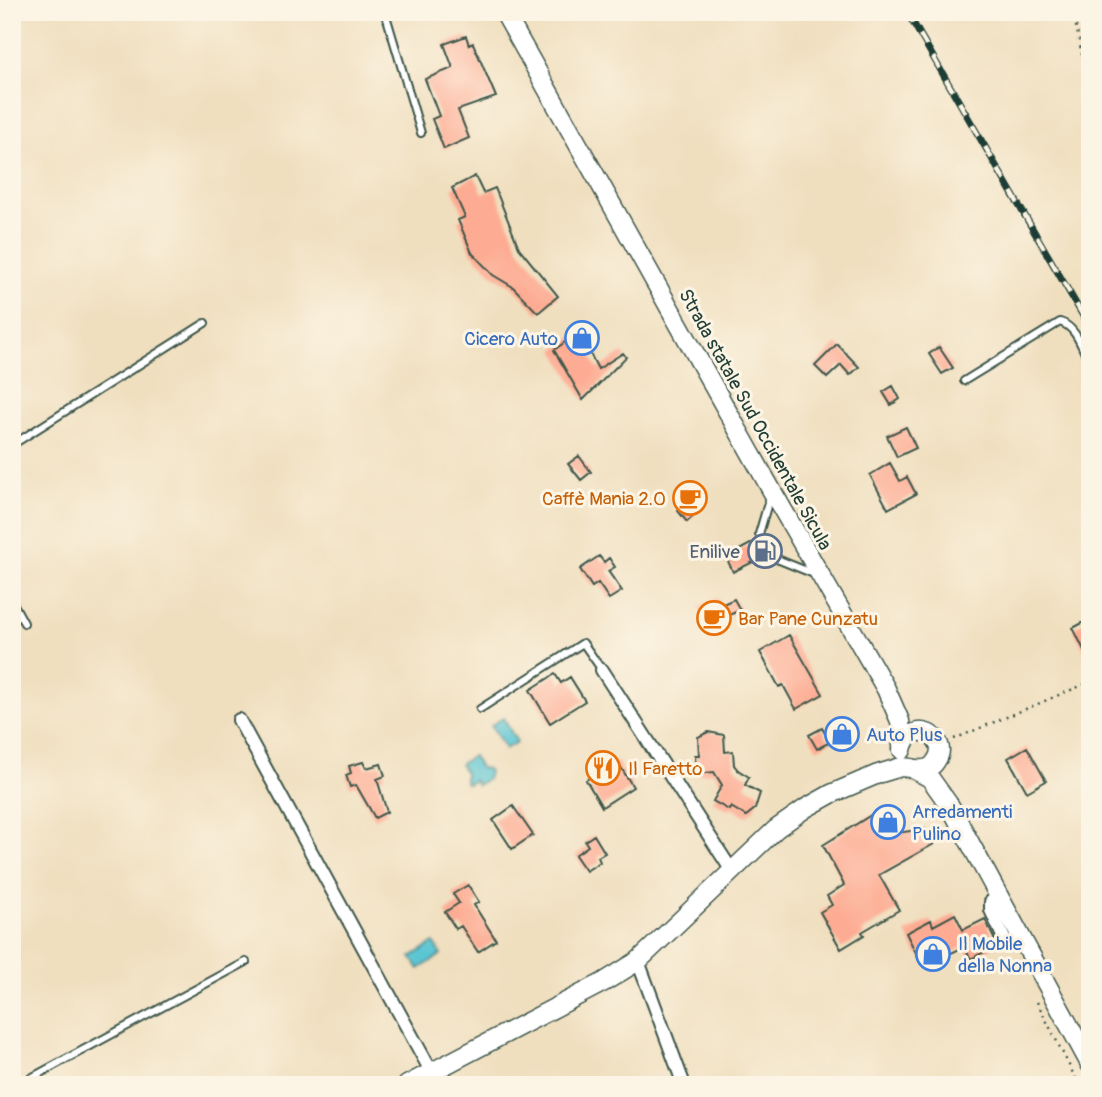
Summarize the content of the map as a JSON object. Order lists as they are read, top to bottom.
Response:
{
  "streets": {
    "main road": ["Strada statale Sud Occidentale Sicula"]
  },
  "places": {
    "shop": [
      "Cicero Auto",
      "Auto Plus",
      "Arredamenti Pulino",
      "Il Mobile della Nonna"
    ],
    "cafe": ["Caffè Mania 2.0", "Bar Pane Cunzatu"],
    "fuel station": ["Enilive"],
    "restaurant": ["Il Faretto"]
  }
}
